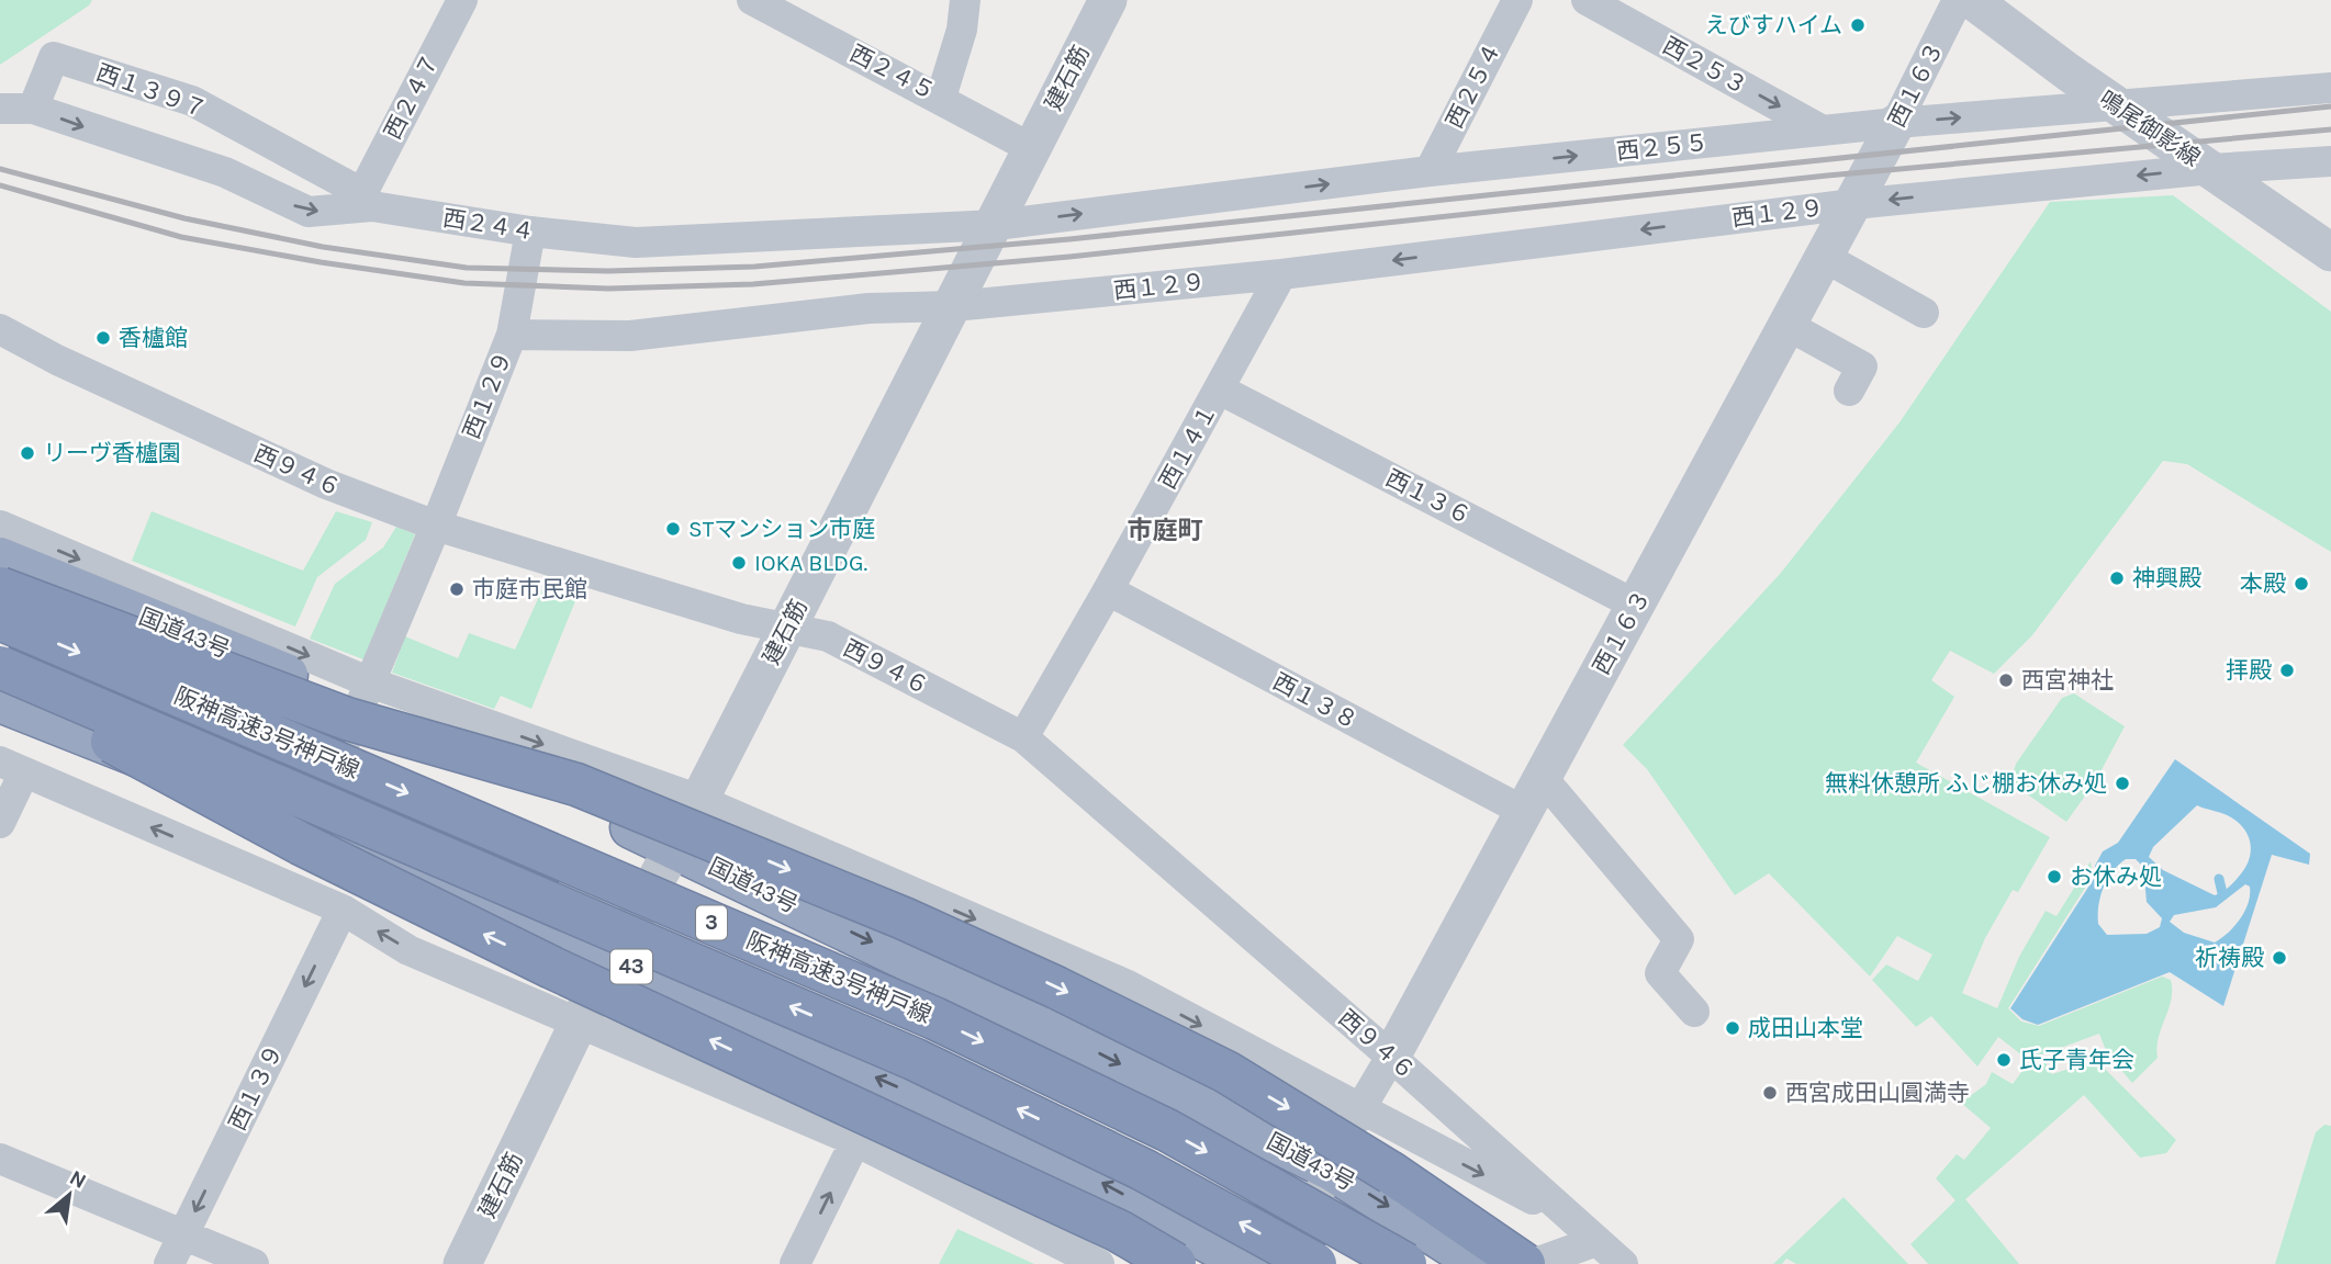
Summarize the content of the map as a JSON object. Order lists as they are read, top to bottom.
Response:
{
  "streets": {
    "highway": [
      "国道43号",
      "阪神高速3号神戸線",
      "3",
      "43"
    ],
    "street": [
      "西２５３",
      "西２４５",
      "建石筋",
      "西１６３",
      "西２５４",
      "西１３９７",
      "西２４７",
      "鳴尾御影線",
      "西２５５",
      "西１２９",
      "西２４４",
      "西１４１",
      "西９４６",
      "西１３６",
      "西１３８",
      "西１３９"
    ]
  },
  "crossings": [
    ["西２５３", "西２５５"],
    ["西２４５", "建石筋"],
    ["建石筋", "西２５５"],
    ["建石筋", "西１２９"],
    ["建石筋", "西２４４"],
    ["建石筋", "西９４６"],
    ["建石筋", "国道43号"],
    ["建石筋", "43"],
    ["西１６３", "西２５５"],
    ["西１６３", "西１２９"],
    ["西１６３", "西９４６"],
    ["西１６３", "西１３６"],
    ["西１６３", "国道43号"],
    ["西１６３", "西１３８"],
    ["西２５４", "西２５５"],
    ["西１３９７", "西２４７"],
    ["西１３９７", "西２４４"],
    ["西２４７", "西２４４"],
    ["鳴尾御影線", "西２５５"],
    ["鳴尾御影線", "西１２９"],
    ["西２５５", "西２４４"],
    ["西１２９", "西１４１"],
    ["西１２９", "西９４６"],
    ["西１２９", "国道43号"],
    ["西１２９", "43"],
    ["西１４１", "西９４６"],
    ["西１４１", "西１３６"],
    ["西１４１", "西１３８"]
  ],
  "one_way": [
    "西２５３",
    "西２５５",
    "西１２９",
    "西１３９"
  ],
  "districts": ["市庭町"],
  "places": [
    "えびすハイム",
    "香櫨館",
    "リーヴ香櫨園",
    "STマンション市庭",
    "IOKA BLDG.",
    "神興殿",
    "本殿",
    "市庭市民館",
    "拝殿",
    "西宮神社",
    "無料休憩所 ふじ棚お休み処",
    "お休み処",
    "祈祷殿",
    "成田山本堂",
    "氏子青年会",
    "西宮成田山圓満寺"
  ],
  "north": "top right"
}
